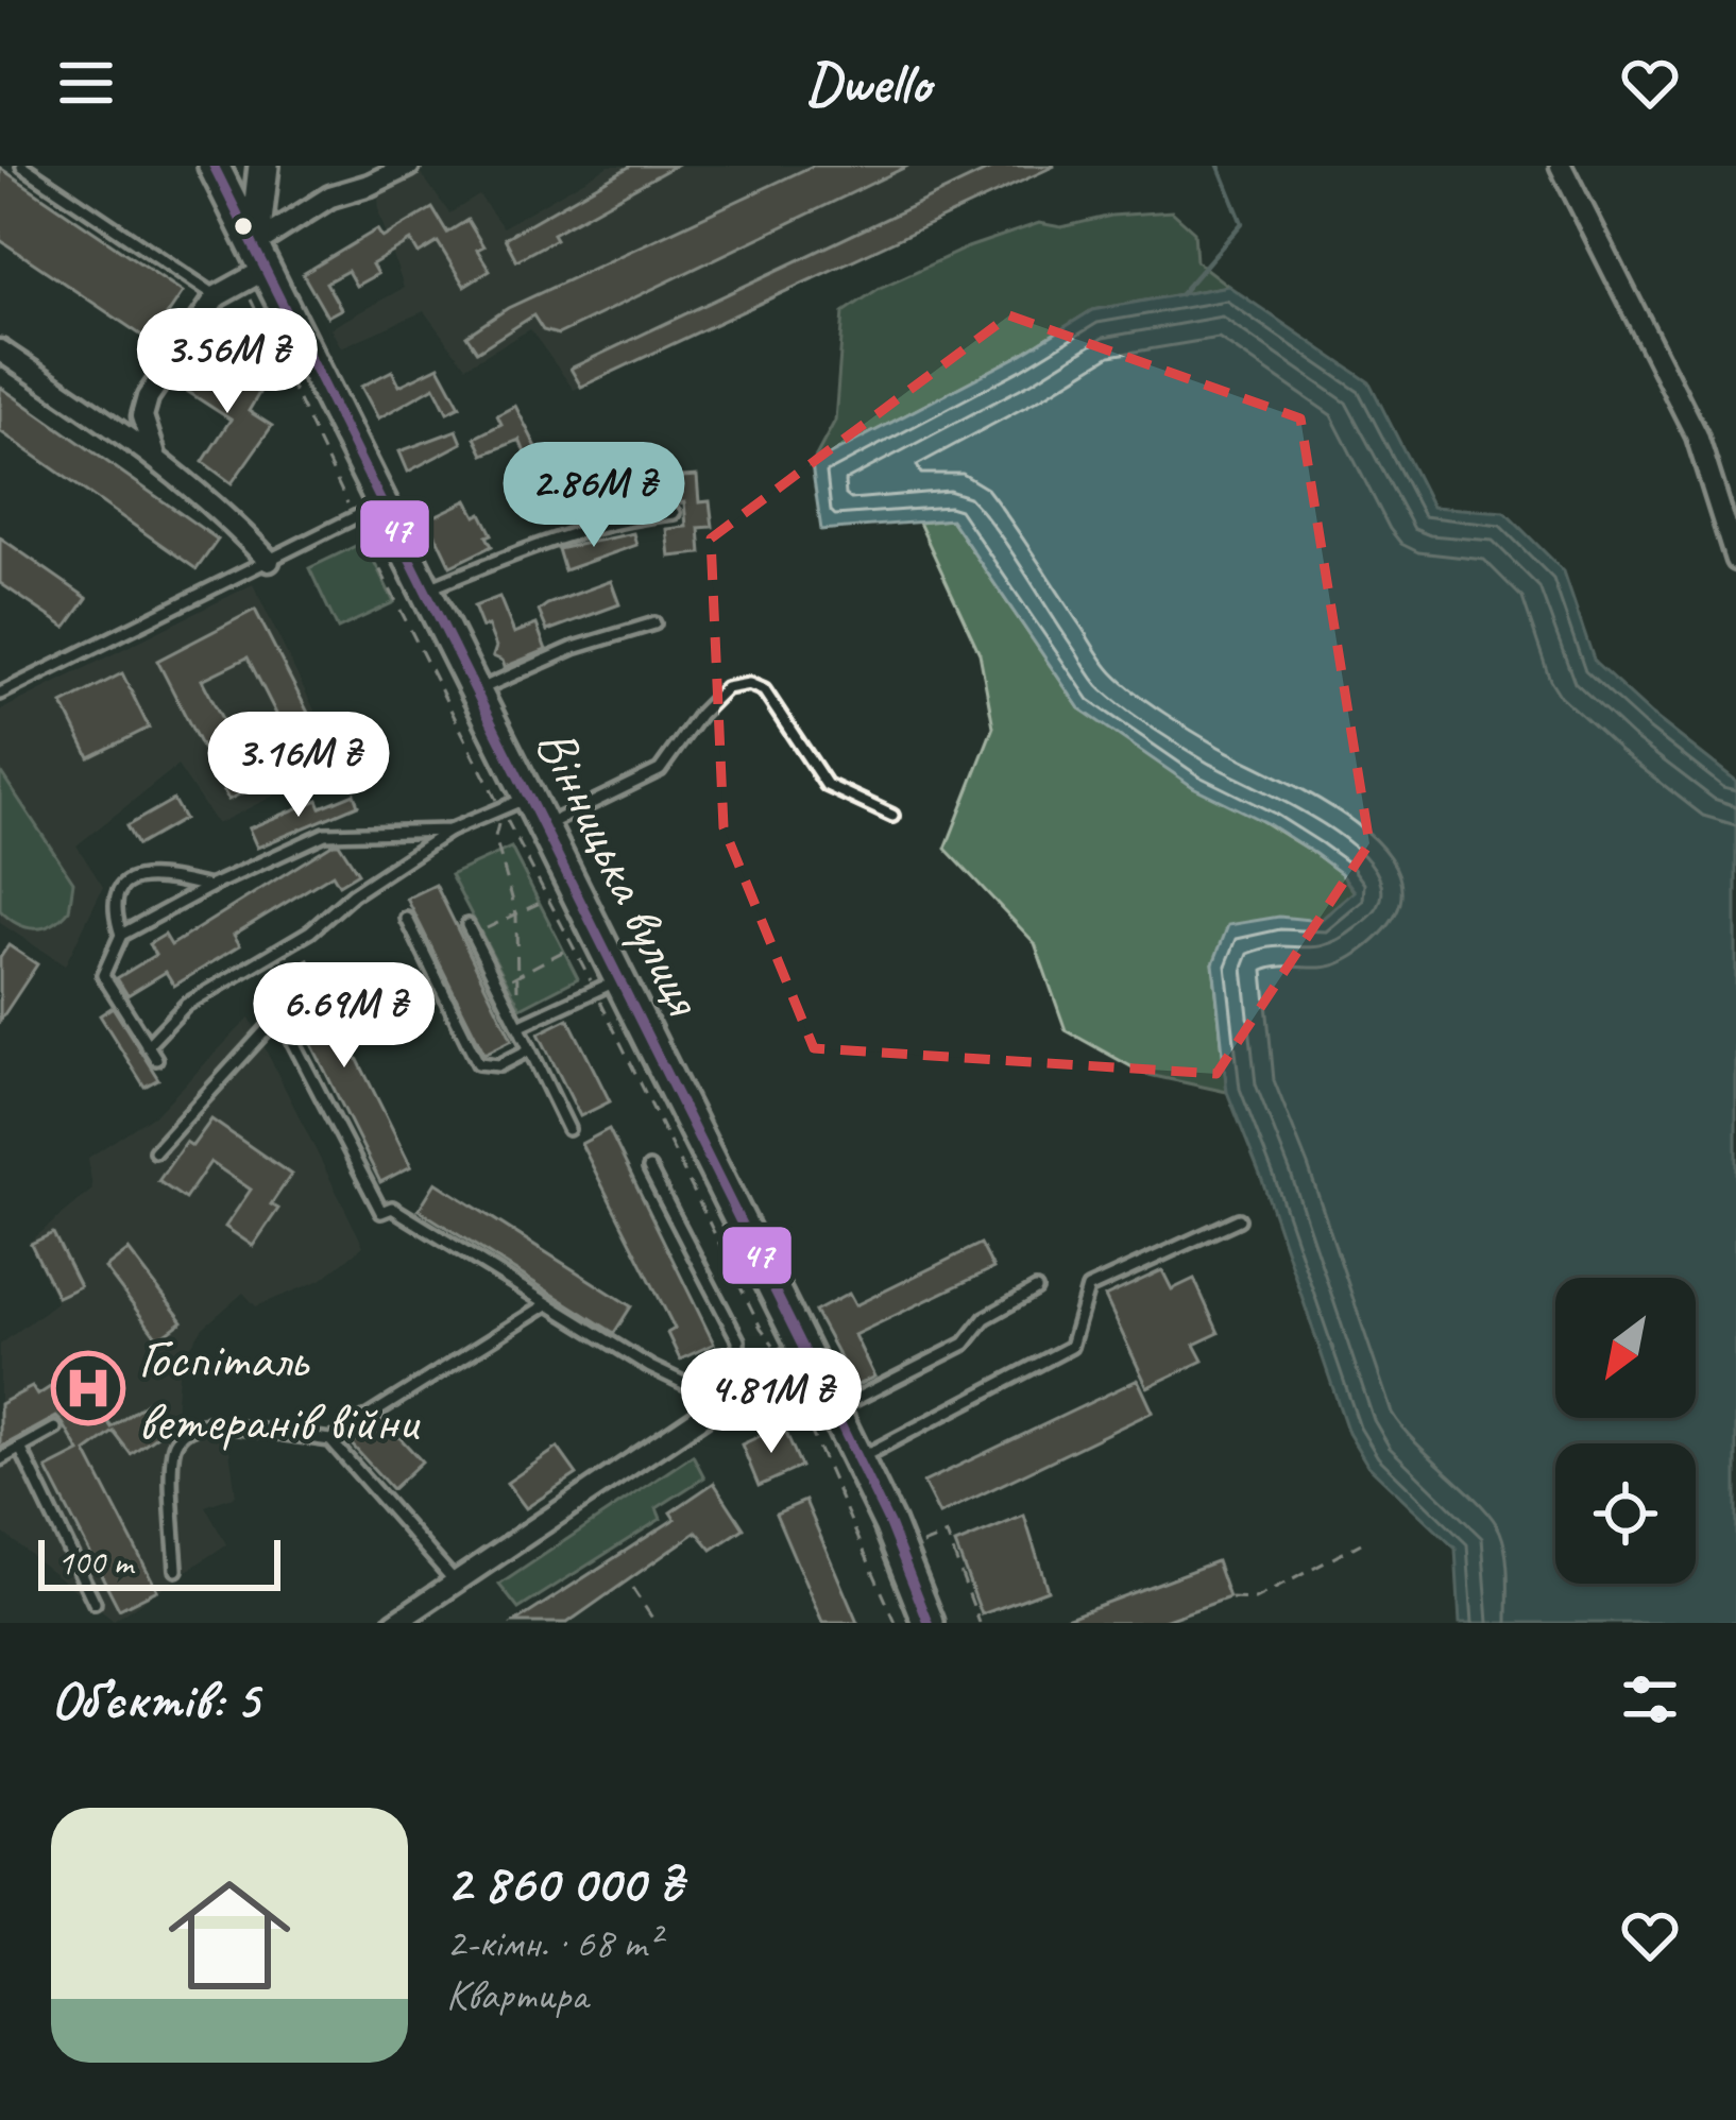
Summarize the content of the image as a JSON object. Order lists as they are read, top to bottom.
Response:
{
  "streets": {
    "main road": ["Вінницька вулиця"]
  },
  "places": {
    "hospital": ["Госпіталь ветеранів війни"]
  },
  "lines": ["transit line 47"],
  "scale_bar": "100 m",
  "north": "bottom left",
  "page": {
    "header": "Dwello",
    "price": [
      "3.56M ₴",
      "2.86M ₴",
      "3.16M ₴",
      "6.69M ₴",
      "4.81M ₴"
    ],
    "scale": "100 m",
    "heading": "Об’єктів: 5",
    "list": [
      {
        "name": "2 860 000 ₴",
        "note": "2-кімн. · 68 m² · Квартира"
      }
    ]
  }
}
